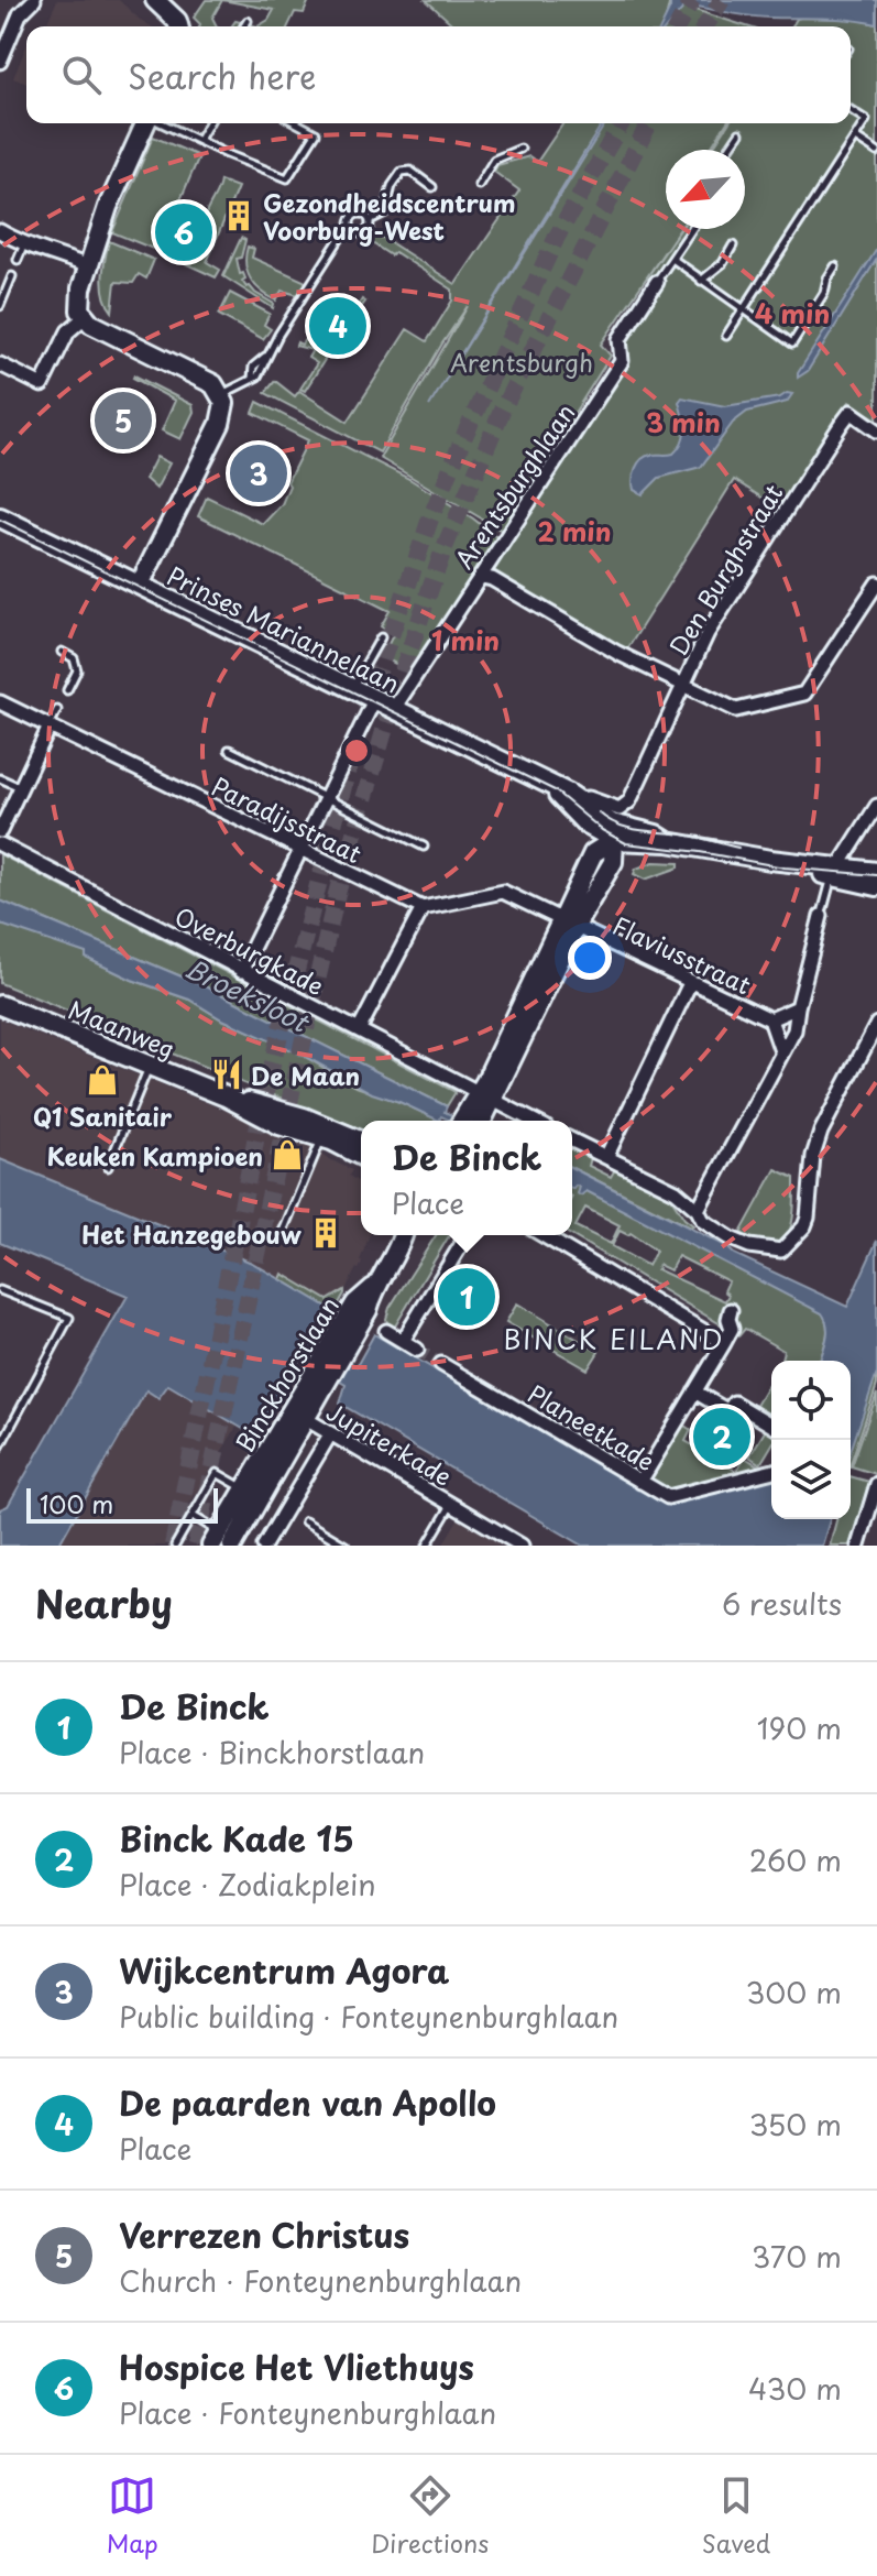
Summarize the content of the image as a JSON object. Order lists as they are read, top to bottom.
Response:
{
  "streets": {
    "street": [
      "Arentsburghlaan",
      "Den Burghstraat",
      "Prinses Mariannelaan",
      "Paradijsstraat",
      "Overburgkade",
      "Flaviusstraat",
      "Maanweg",
      "Binckhorstlaan",
      "Planeetkade",
      "Jupiterkade"
    ]
  },
  "crossings": [
    ["Arentsburghlaan", "Prinses Mariannelaan"],
    ["Den Burghstraat", "Prinses Mariannelaan"],
    ["Binckhorstlaan", "Jupiterkade"]
  ],
  "districts": ["BINCK EILAND"],
  "water": ["Broeksloot"],
  "parks": ["Arentsburgh"],
  "places": {
    "building": ["Gezondheidscentrum Voorburg-West", "Het Hanzegebouw"],
    "restaurant": ["De Maan"],
    "shop": ["Q1 Sanitair", "Keuken Kampioen"]
  },
  "scale_bar": "100 m",
  "north": "bottom left",
  "page": {
    "search": "Search here",
    "pins": [
      "6",
      "4",
      "5",
      "3",
      "1",
      "2"
    ],
    "popup": ["De Binck", "Place"],
    "scale": "100 m",
    "heading": ["Nearby", "6 results"],
    "list": [
      {
        "mark": "1",
        "name": "De Binck",
        "note": "Place · Binckhorstlaan",
        "value": "190 m"
      },
      {
        "mark": "2",
        "name": "Binck Kade 15",
        "note": "Place · Zodiakplein",
        "value": "260 m"
      },
      {
        "mark": "3",
        "name": "Wijkcentrum Agora",
        "note": "Public building · Fonteynenburghlaan",
        "value": "300 m"
      },
      {
        "mark": "4",
        "name": "De paarden van Apollo",
        "note": "Place",
        "value": "350 m"
      },
      {
        "mark": "5",
        "name": "Verrezen Christus",
        "note": "Church · Fonteynenburghlaan",
        "value": "370 m"
      },
      {
        "mark": "6",
        "name": "Hospice Het Vliethuys",
        "note": "Place · Fonteynenburghlaan",
        "value": "430 m"
      }
    ],
    "nav": ["Map", "Directions", "Saved"]
  },
  "rings": [
    "4 min",
    "3 min",
    "2 min",
    "1 min"
  ]
}
